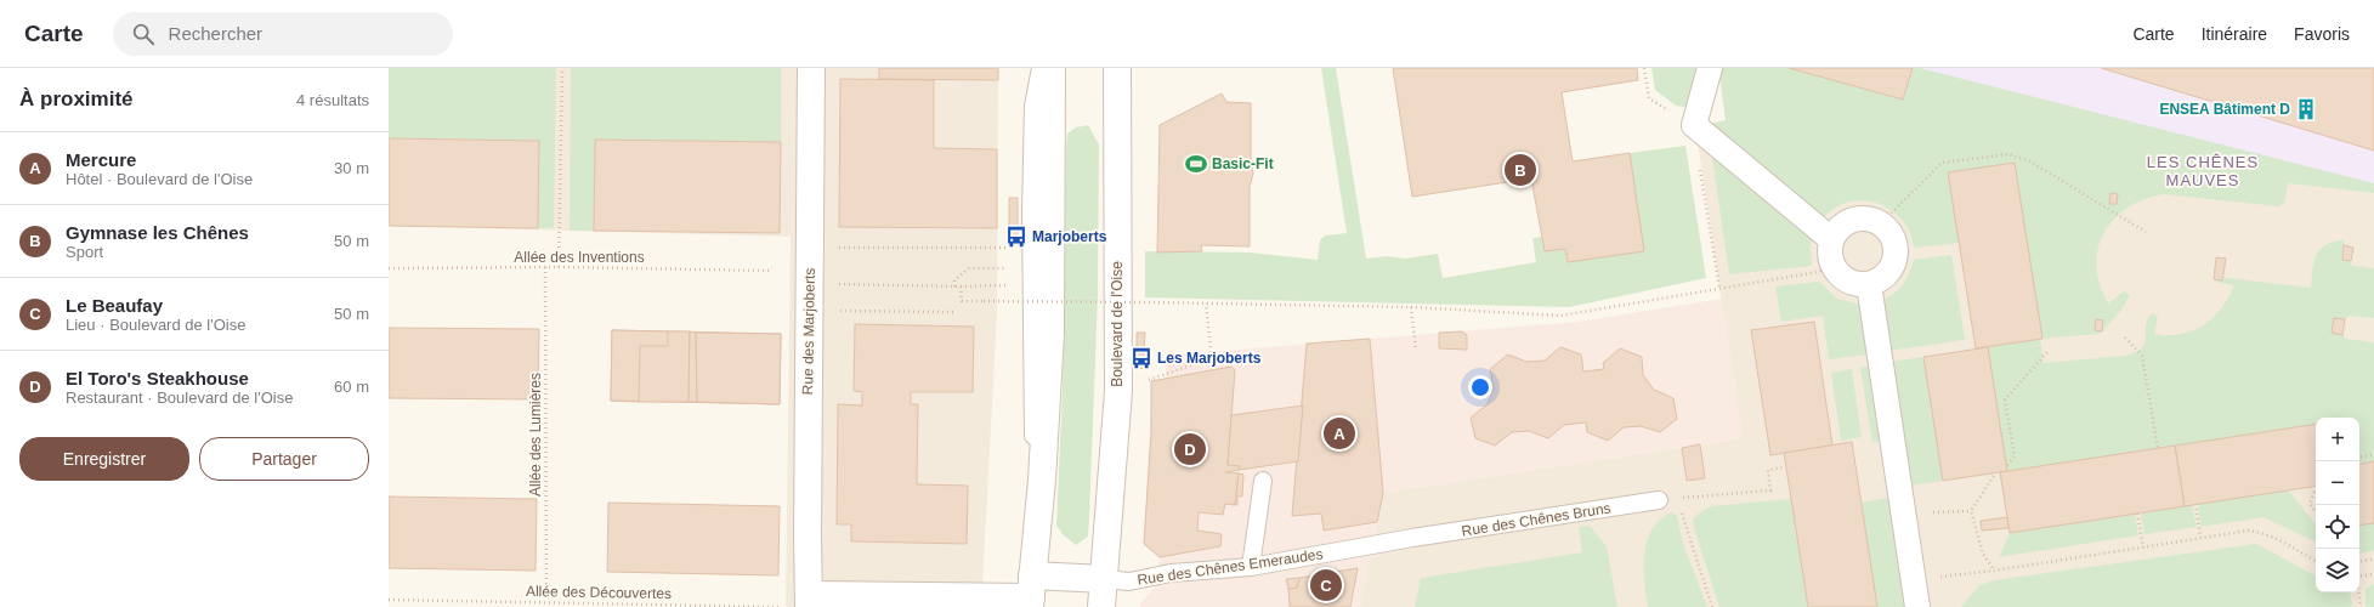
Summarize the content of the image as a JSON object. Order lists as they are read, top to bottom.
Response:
{
  "streets": {
    "main road": ["Boulevard de l'Oise", "Rue des Marjoberts"],
    "lane": ["Rue des Chênes Bruns", "Rue des Chênes Emeraudes"],
    "path": ["Allée des Inventions", "Allée des Lumières", "Allée des Découvertes"]
  },
  "crossings": [
    ["Allée des Inventions", "Allée des Lumières"],
    ["Boulevard de l'Oise", "Rue des Chênes Emeraudes"],
    ["Rue des Marjoberts", "Allée des Découvertes"],
    ["Allée des Lumières", "Allée des Découvertes"],
    ["Rue des Chênes Bruns", "Rue des Chênes Emeraudes"]
  ],
  "districts": ["LES CHÊNES MAUVES"],
  "places": {
    "building": ["ENSEA Bâtiment D"],
    "sports": ["Basic-Fit"],
    "bus stop": ["Marjoberts", "Les Marjoberts"]
  },
  "page": {
    "header": "Carte",
    "search": "Rechercher",
    "nav": ["Carte", "Itinéraire", "Favoris"],
    "heading": ["À proximité", "4 résultats"],
    "list": [
      {
        "mark": "A",
        "name": "Mercure",
        "note": "Hôtel · Boulevard de l'Oise",
        "value": "30 m"
      },
      {
        "mark": "B",
        "name": "Gymnase les Chênes",
        "note": "Sport",
        "value": "50 m"
      },
      {
        "mark": "C",
        "name": "Le Beaufay",
        "note": "Lieu · Boulevard de l'Oise",
        "value": "50 m"
      },
      {
        "mark": "D",
        "name": "El Toro's Steakhouse",
        "note": "Restaurant · Boulevard de l'Oise",
        "value": "60 m"
      }
    ],
    "pins": [
      "B",
      "A",
      "D",
      "C"
    ],
    "map_buttons": ["+", "−"],
    "buttons": ["Enregistrer", "Partager"]
  }
}
